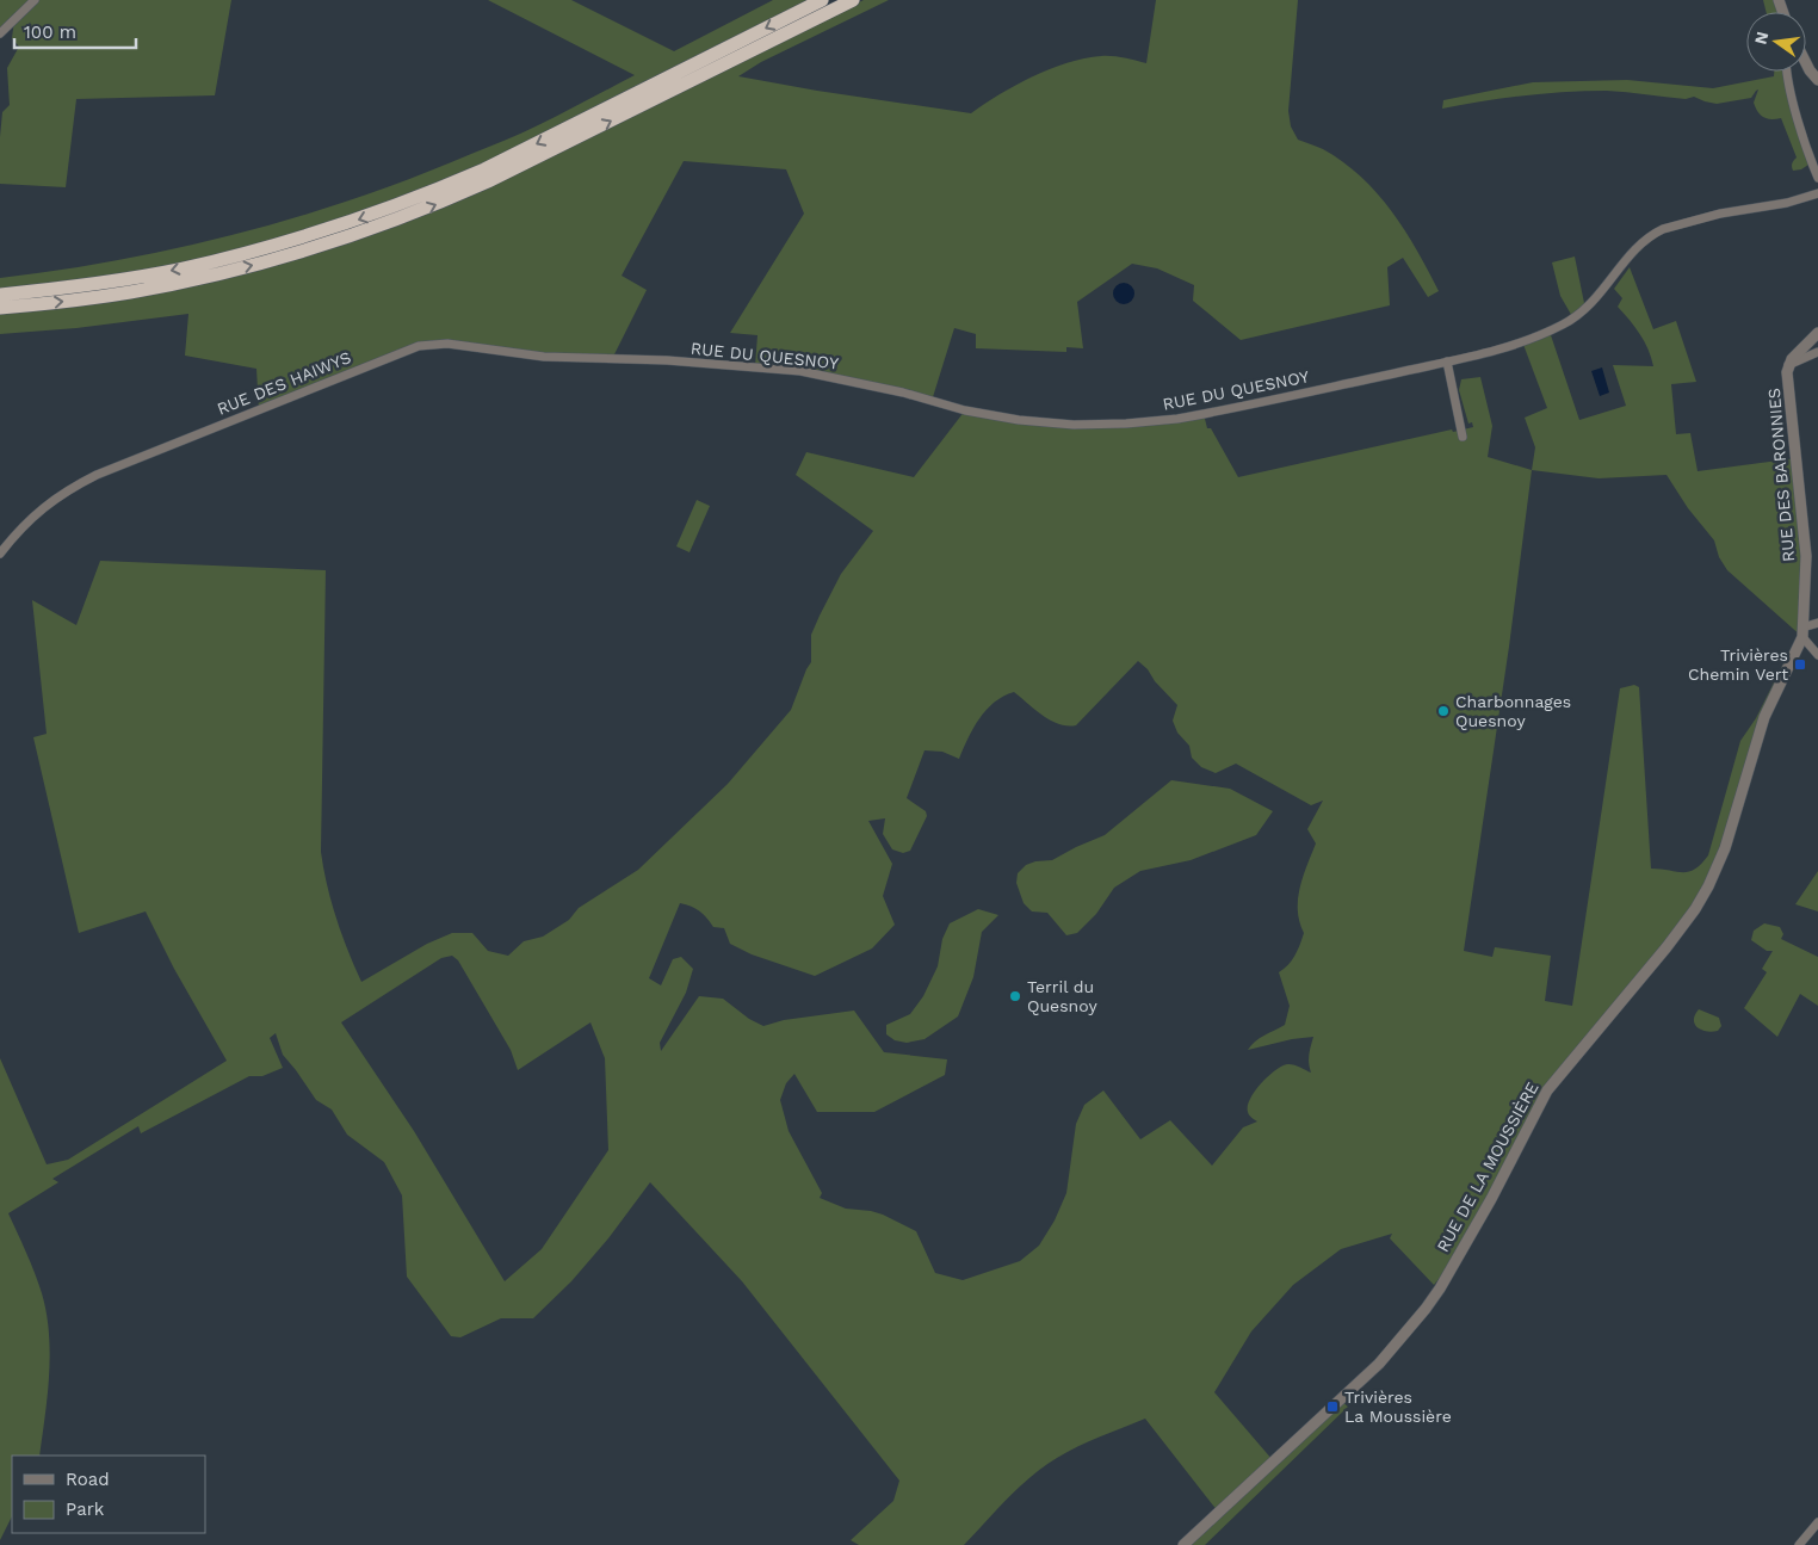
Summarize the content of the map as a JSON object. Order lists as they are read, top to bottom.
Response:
{
  "streets": {
    "street": [
      "RUE DU QUESNOY",
      "RUE DES HAIWYS",
      "RUE DES BARONNIES",
      "RUE DE LA MOUSSIÈRE"
    ]
  },
  "crossings": [
    ["RUE DU QUESNOY", "RUE DES HAIWYS"],
    ["RUE DES BARONNIES", "RUE DE LA MOUSSIÈRE"]
  ],
  "places": {
    "transit": ["Trivières Chemin Vert", "Trivières La Moussière"],
    "other": ["Charbonnages Quesnoy", "Terril du Quesnoy"]
  },
  "legend": ["Road", "Park"],
  "scale_bar": "100 m",
  "north": "left"
}
